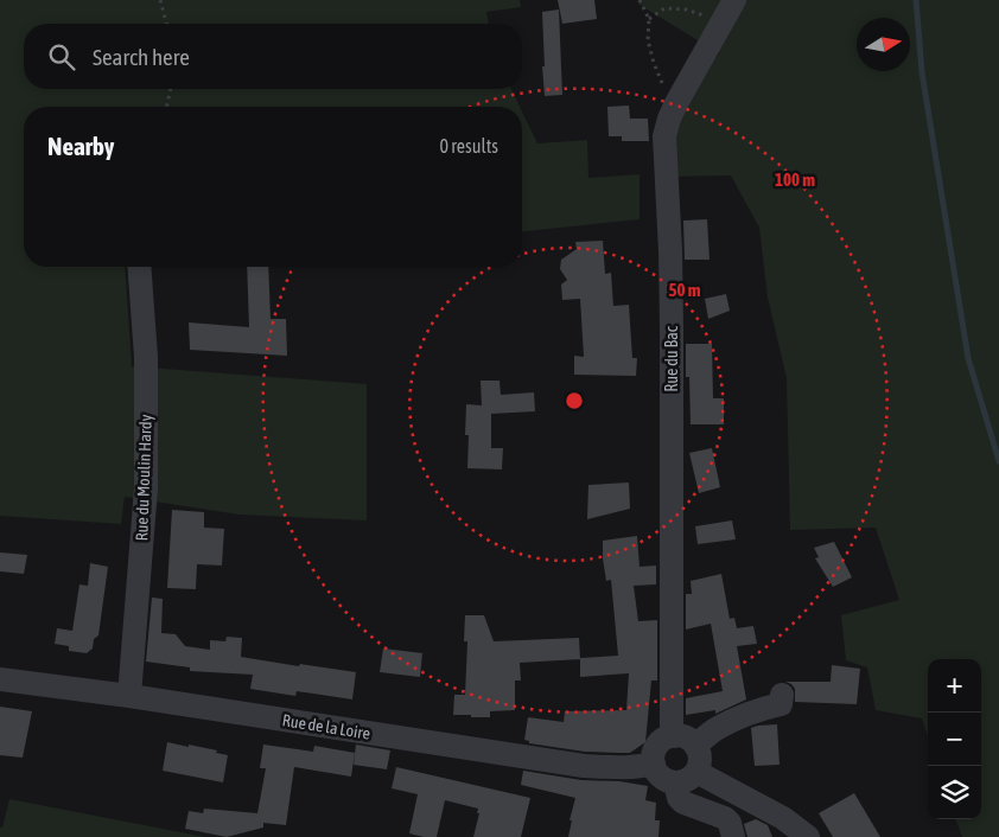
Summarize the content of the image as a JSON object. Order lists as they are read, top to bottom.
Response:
{
  "streets": {
    "street": ["Rue du Bac", "Rue du Moulin Hardy", "Rue de la Loire"]
  },
  "crossings": [
    ["Rue du Bac", "Rue de la Loire"],
    ["Rue du Moulin Hardy", "Rue de la Loire"]
  ],
  "north": "right",
  "page": {
    "search": "Search here",
    "heading": ["Nearby", "0 results"],
    "map_buttons": ["+", "−"]
  },
  "rings": ["100 m", "50 m"]
}
